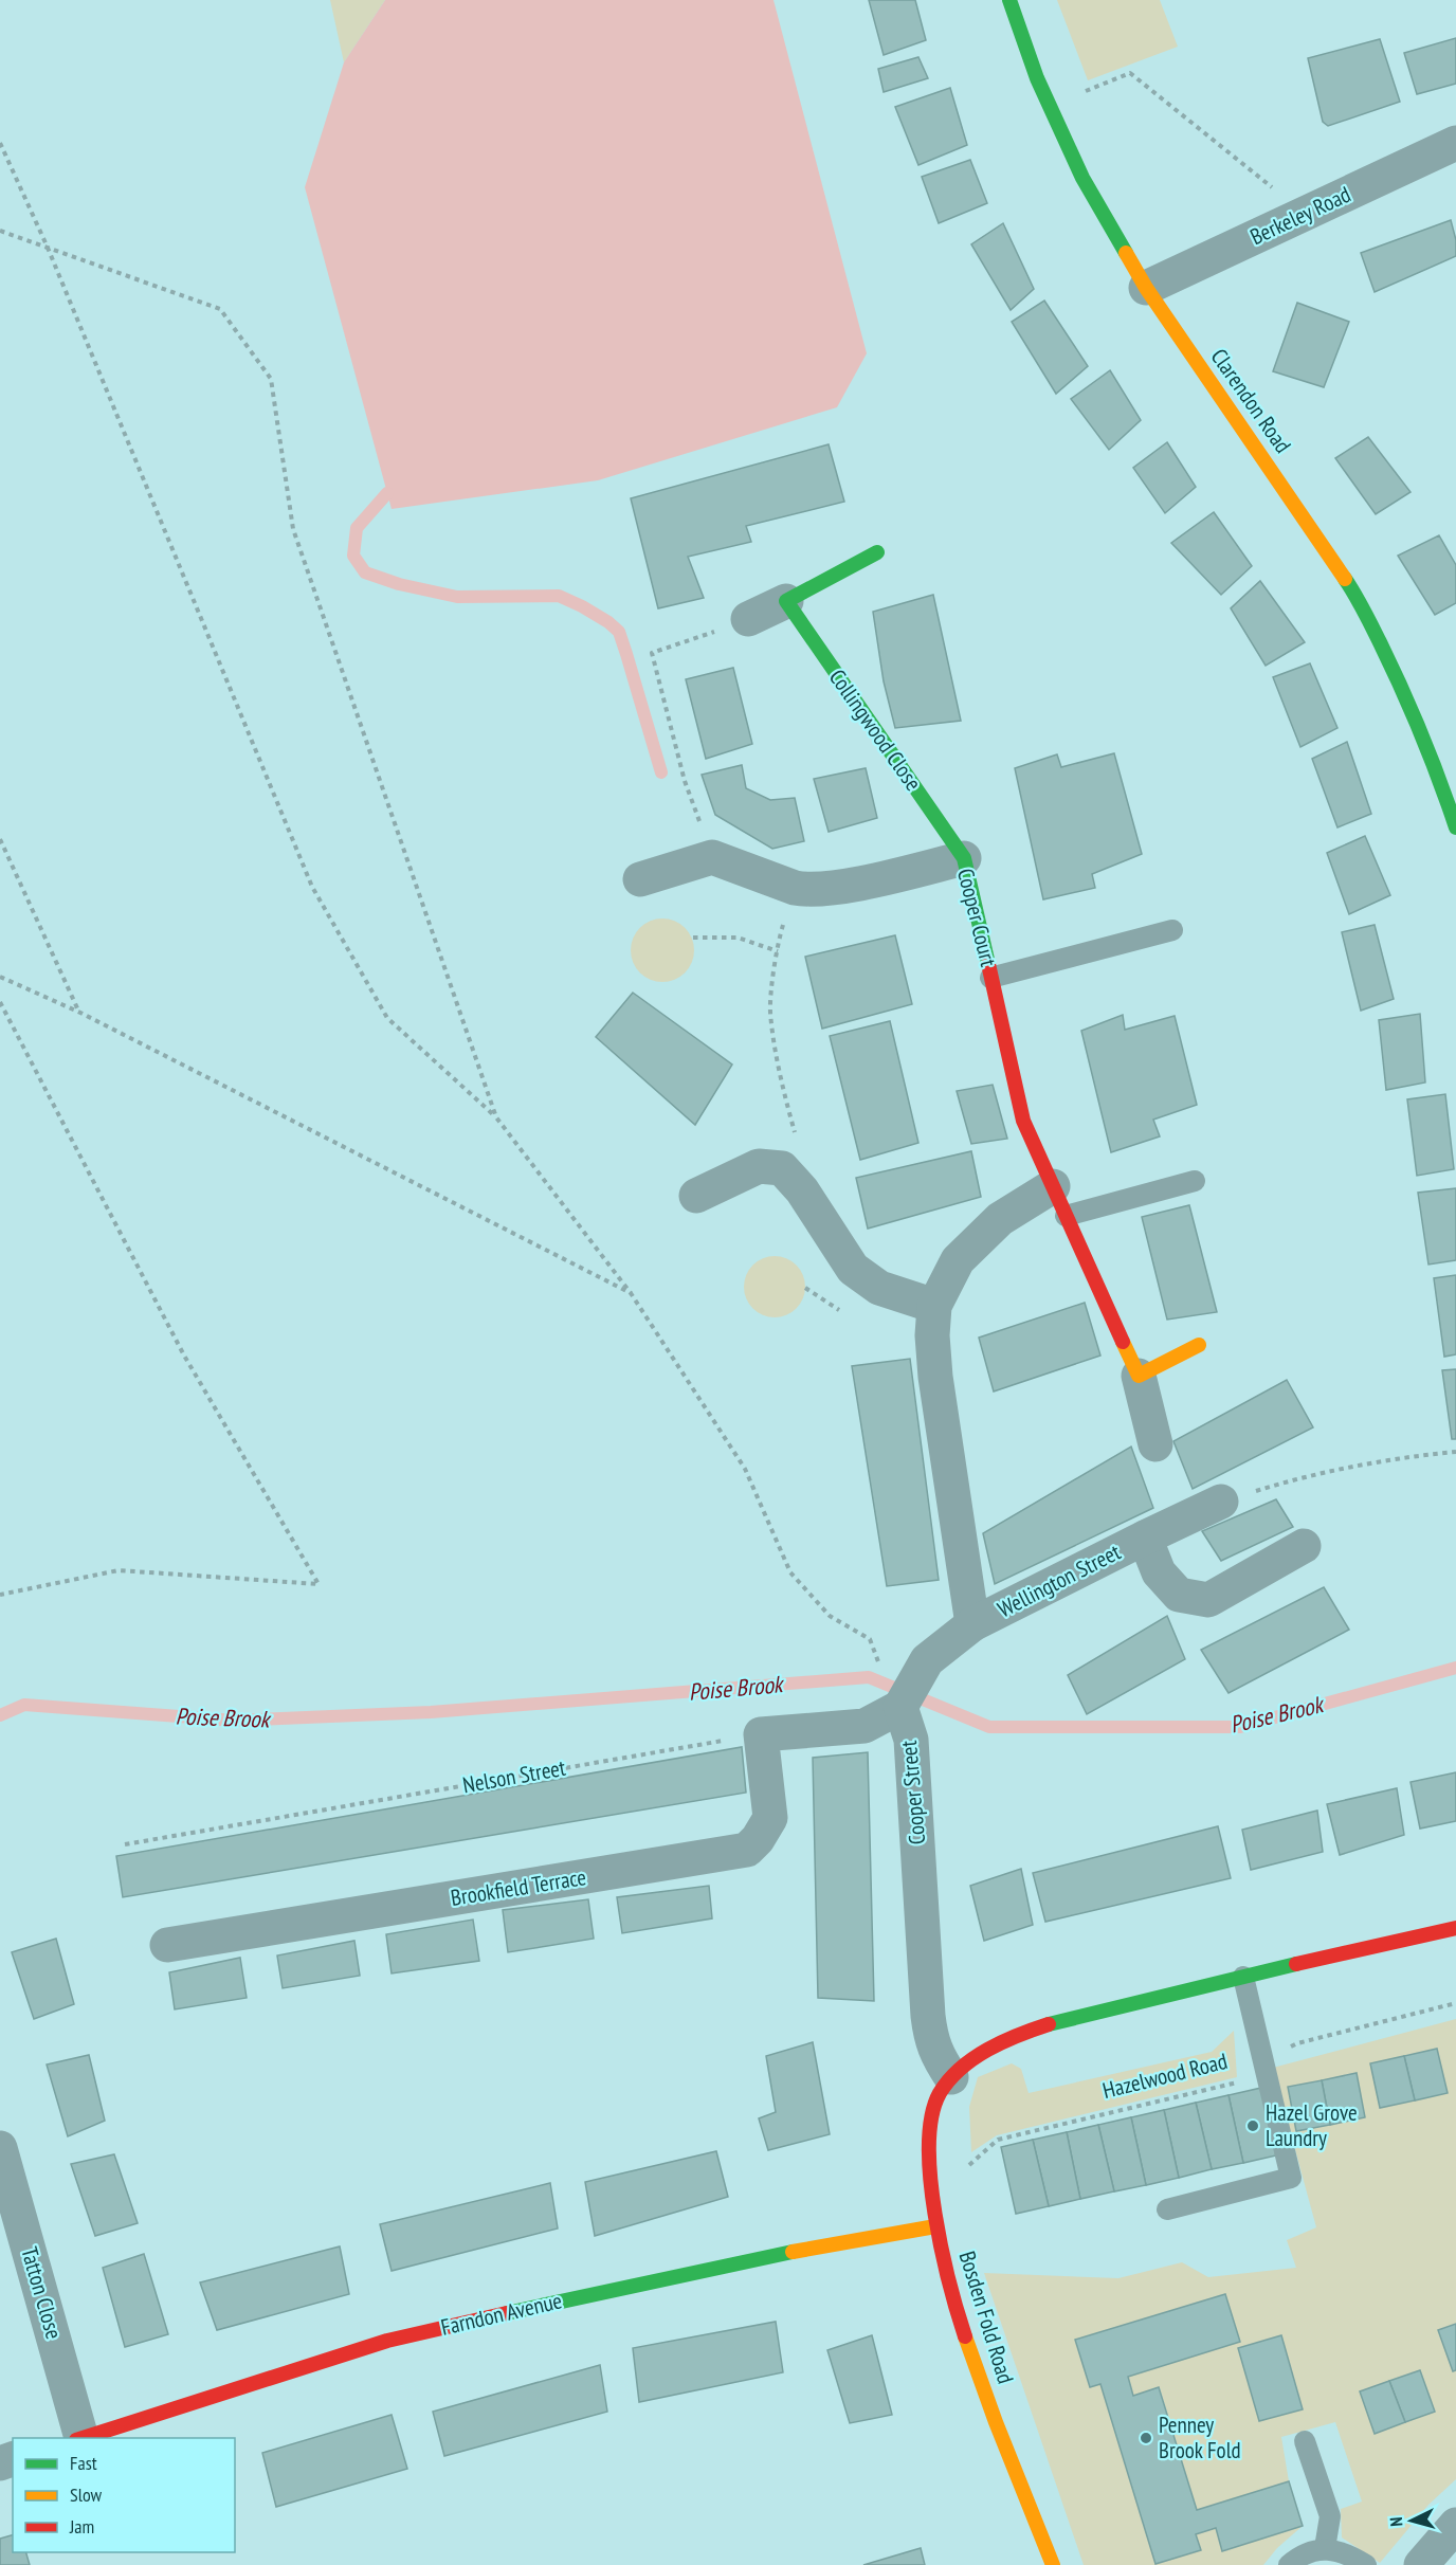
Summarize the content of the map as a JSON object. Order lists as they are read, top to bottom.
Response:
{
  "streets": {
    "street": [
      "Berkeley Road",
      "Clarendon Road",
      "Collingwood Close",
      "Cooper Court",
      "Wellington Street",
      "Cooper Street",
      "Brookfield Terrace",
      "Tatton Close",
      "Farndon Avenue",
      "Bosden Fold Road"
    ],
    "path": ["Nelson Street", "Hazelwood Road"]
  },
  "crossings": [
    ["Berkeley Road", "Clarendon Road"],
    ["Collingwood Close", "Cooper Court"],
    ["Nelson Street", "Brookfield Terrace"],
    ["Cooper Street", "Bosden Fold Road"],
    ["Hazelwood Road", "Bosden Fold Road"],
    ["Farndon Avenue", "Bosden Fold Road"]
  ],
  "water": ["Poise Brook"],
  "places": ["Hazel Grove Laundry", "Penney Brook Fold"],
  "legend": ["Fast", "Slow", "Jam"],
  "north": "left"
}
